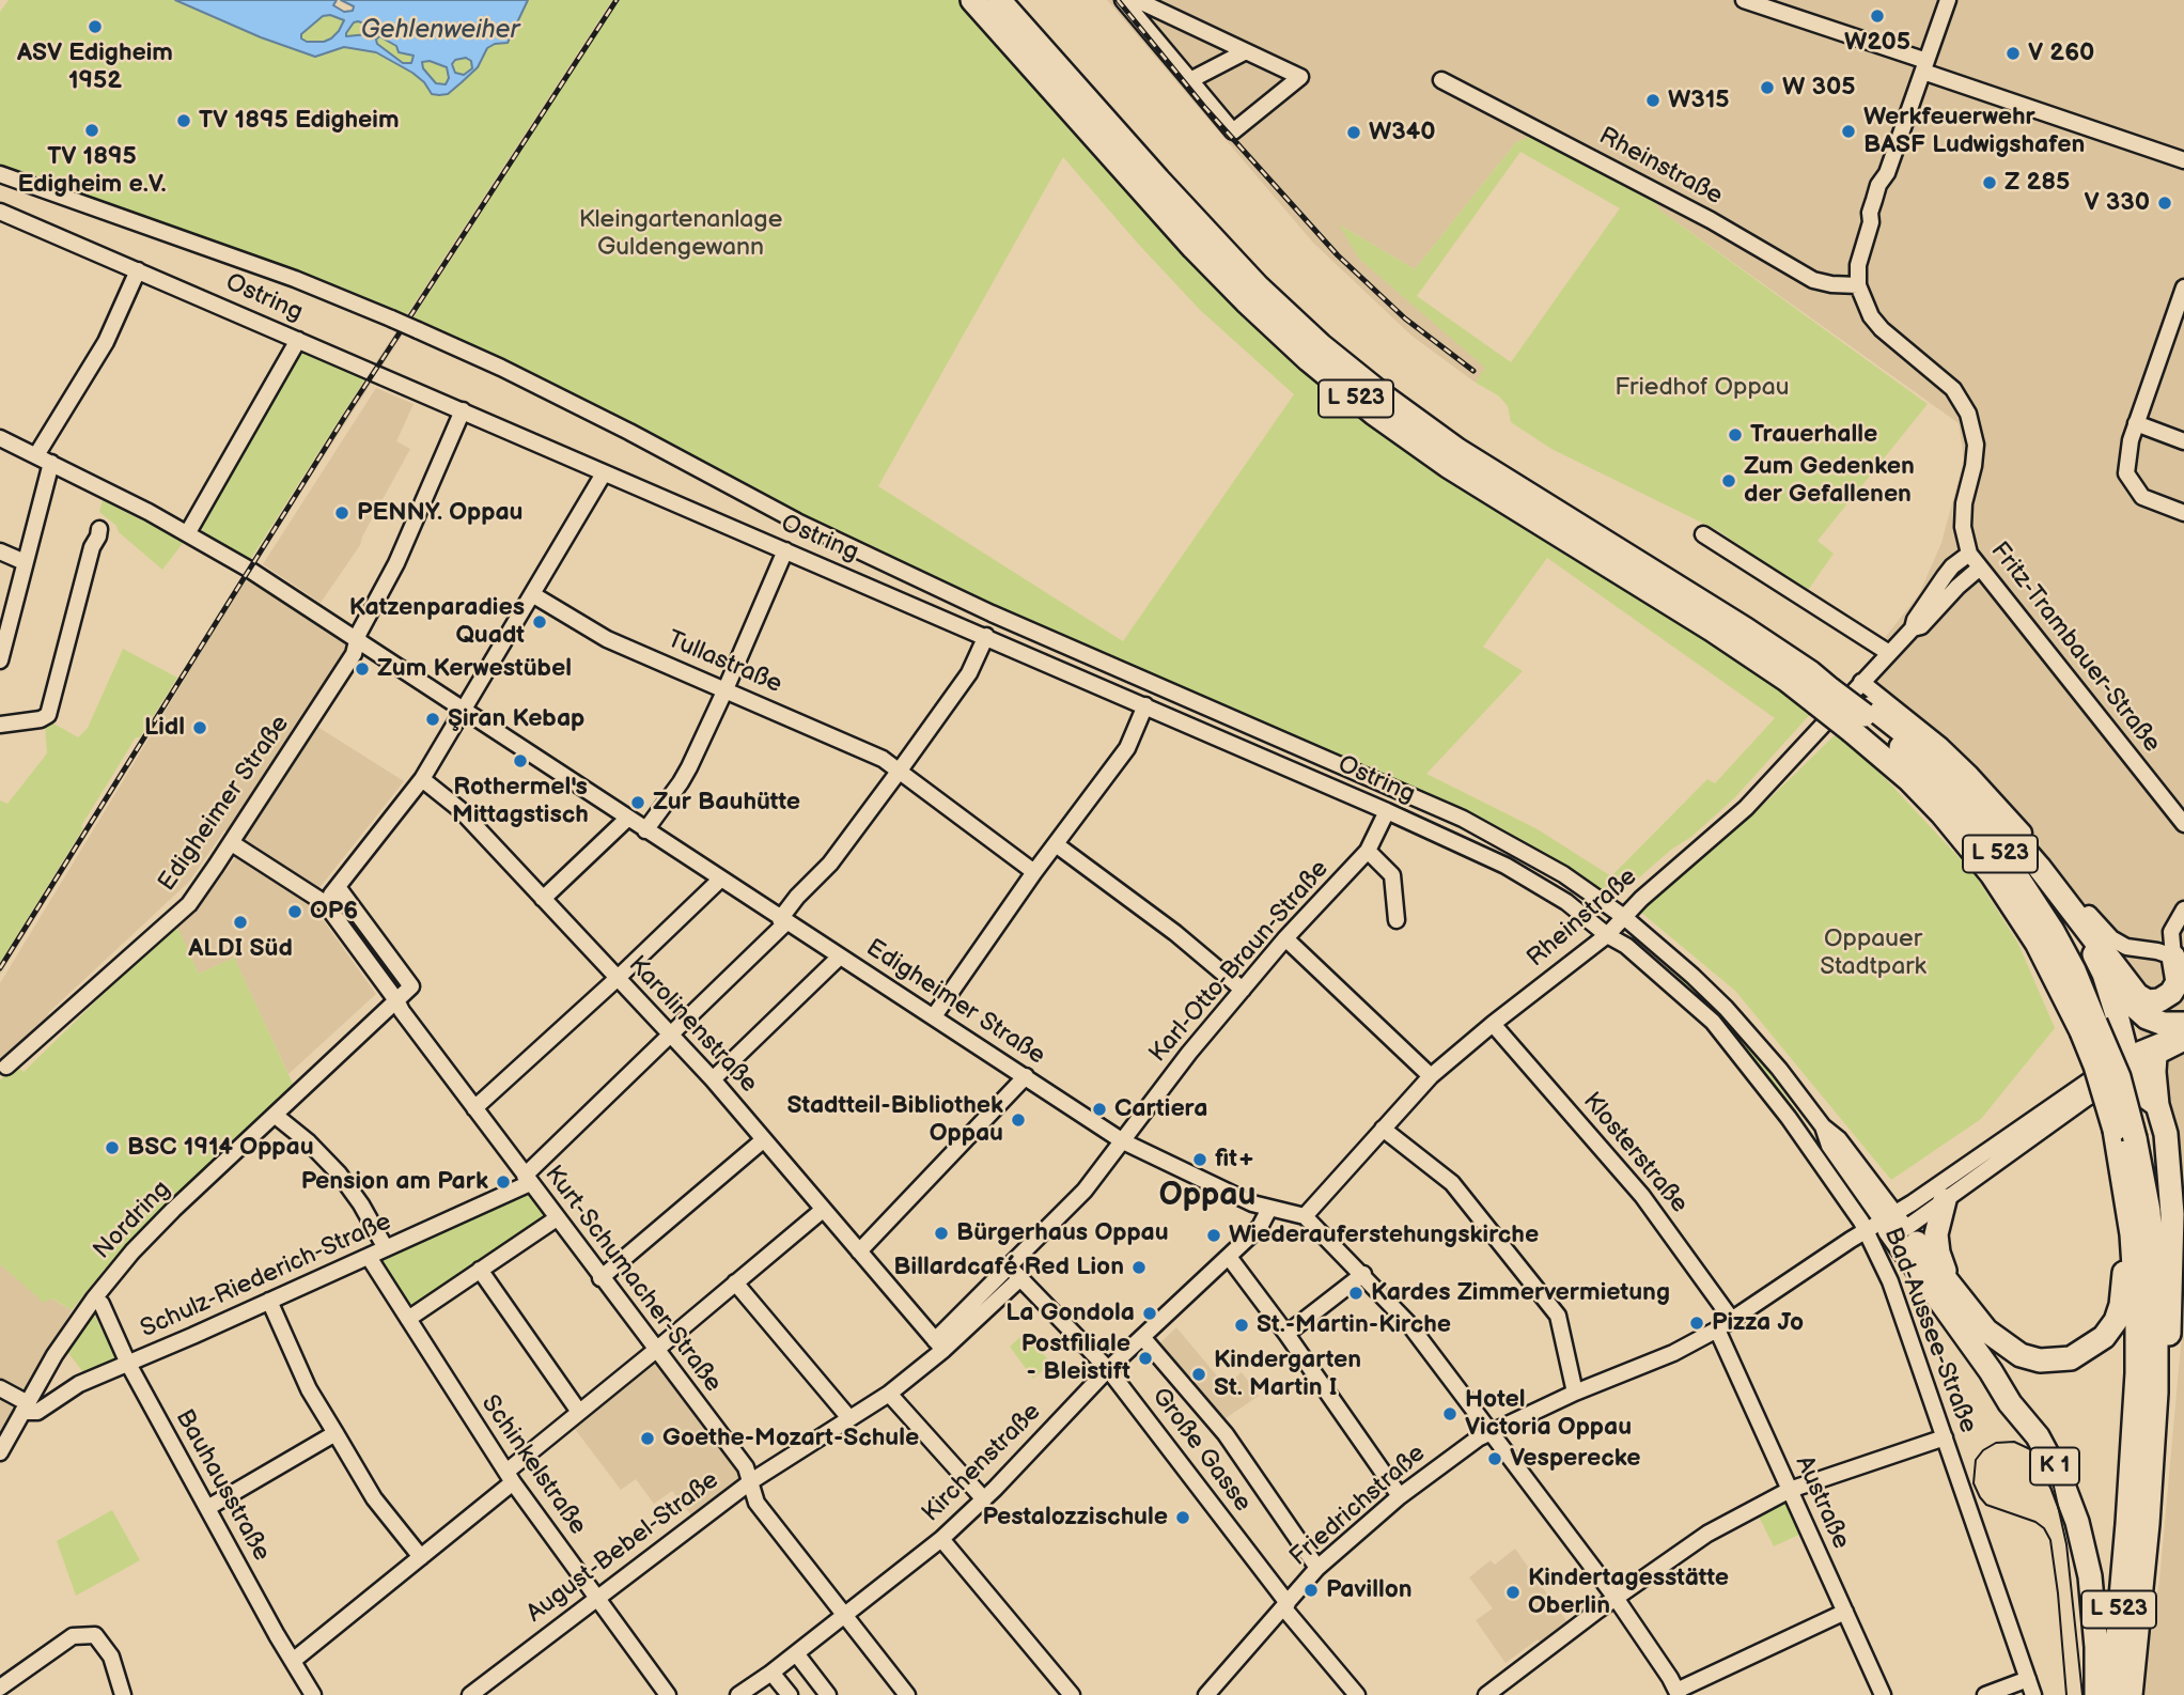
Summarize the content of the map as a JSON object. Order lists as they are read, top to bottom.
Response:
{
  "streets": {
    "highway": ["L 523", "K 1"],
    "street": [
      "Rheinstraße",
      "Ostring",
      "Fritz-Trambauer-Straße",
      "Tullastraße",
      "Edigheimer Straße",
      "Karl-Otto-Braun-Straße",
      "Karolinenstraße",
      "Klosterstraße",
      "Nordring",
      "Schulz-Riederich-Straße",
      "Kurt-Schumacher-Straße",
      "Bad-Aussee-Straße",
      "Große Gasse",
      "Kirchenstraße",
      "Schinkelstraße",
      "Bauhausstraße",
      "Austraße",
      "Friedrichstraße",
      "August-Bebel-Straße"
    ]
  },
  "crossings": [
    ["Rheinstraße", "Ostring"],
    ["Rheinstraße", "Fritz-Trambauer-Straße"],
    ["Rheinstraße", "Edigheimer Straße"],
    ["Rheinstraße", "Klosterstraße"],
    ["Rheinstraße", "Bad-Aussee-Straße"],
    ["Rheinstraße", "K 1"],
    ["Ostring", "Karl-Otto-Braun-Straße"],
    ["Ostring", "Bad-Aussee-Straße"],
    ["Ostring", "K 1"],
    ["Edigheimer Straße", "Karl-Otto-Braun-Straße"],
    ["Edigheimer Straße", "Kurt-Schumacher-Straße"],
    ["Edigheimer Straße", "Kirchenstraße"],
    ["Edigheimer Straße", "August-Bebel-Straße"],
    ["Karl-Otto-Braun-Straße", "August-Bebel-Straße"],
    ["Karolinenstraße", "August-Bebel-Straße"],
    ["Klosterstraße", "Friedrichstraße"],
    ["Nordring", "Schulz-Riederich-Straße"],
    ["Nordring", "Kurt-Schumacher-Straße"],
    ["Nordring", "Bauhausstraße"],
    ["Schulz-Riederich-Straße", "Kurt-Schumacher-Straße"],
    ["Schulz-Riederich-Straße", "Schinkelstraße"],
    ["Schulz-Riederich-Straße", "Bauhausstraße"],
    ["Kurt-Schumacher-Straße", "Kirchenstraße"],
    ["Kurt-Schumacher-Straße", "August-Bebel-Straße"],
    ["Bad-Aussee-Straße", "K 1"],
    ["Bad-Aussee-Straße", "Friedrichstraße"],
    ["Große Gasse", "Kirchenstraße"],
    ["Große Gasse", "Friedrichstraße"],
    ["Große Gasse", "August-Bebel-Straße"],
    ["Schinkelstraße", "August-Bebel-Straße"],
    ["K 1", "Friedrichstraße"],
    ["Austraße", "Friedrichstraße"]
  ],
  "districts": ["Oppau"],
  "water": ["Gehlenweiher"],
  "parks": ["Kleingartenanlage Guldengewann", "Friedhof Oppau", "Oppauer Stadtpark"],
  "places": [
    "W205",
    "ASV Edigheim 1952",
    "V 260",
    "W 305",
    "W315",
    "TV 1895 Edigheim",
    "TV 1895 Edigheim e.V.",
    "Werkfeuerwehr BASF Ludwigshafen",
    "W340",
    "Z 285",
    "V 330",
    "Trauerhalle",
    "Zum Gedenken der Gefallenen",
    "PENNY. Oppau",
    "Katzenparadies Quadt",
    "Zum Kerwestübel",
    "Şiran Kebap",
    "Lidl",
    "Rothermel's Mittagstisch",
    "Zur Bauhütte",
    "OP6",
    "ALDI Süd",
    "Cartiera",
    "Stadtteil-Bibliothek Oppau",
    "BSC 1914 Oppau",
    "fit+",
    "Pension am Park",
    "Bürgerhaus Oppau",
    "Wiederauferstehungskirche",
    "Billardcafé Red Lion",
    "Kardes Zimmervermietung",
    "La Gondola",
    "Pizza Jo",
    "St.-Martin-Kirche",
    "Postfiliale - Bleistift",
    "Kindergarten St. Martin I",
    "Hotel Victoria Oppau",
    "Goethe-Mozart-Schule",
    "Vesperecke",
    "Pestalozzischule",
    "Pavillon",
    "Kindertagesstätte Oberlin"
  ]
}
